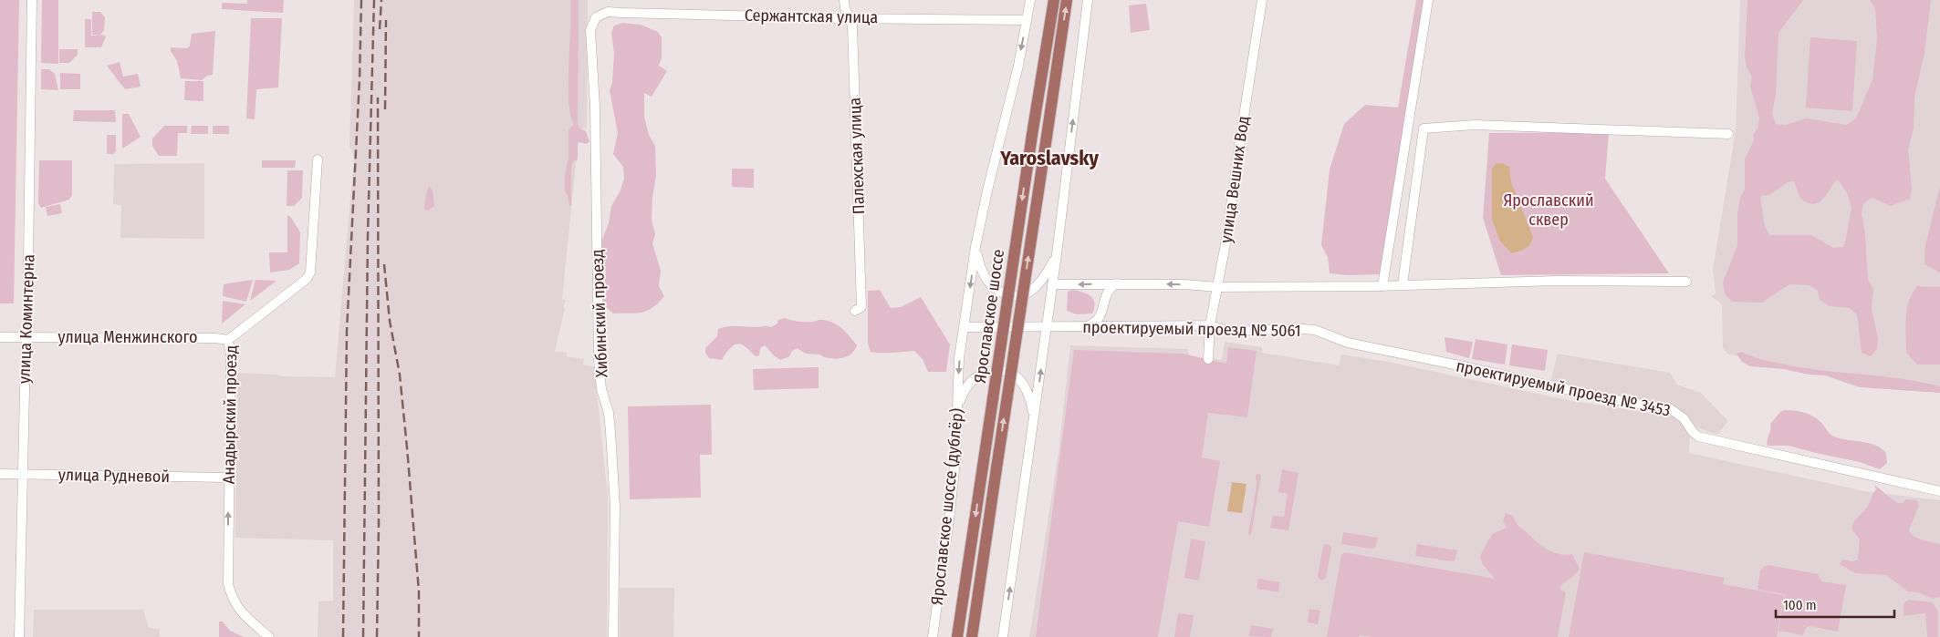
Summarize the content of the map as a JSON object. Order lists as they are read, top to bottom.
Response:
{
  "streets": {
    "main road": ["Ярославское шоссе"],
    "street": [
      "Сержантская улица",
      "Палехская улица",
      "улица Вешних Вод",
      "Хибинский проезд",
      "улица Коминтерна",
      "проектируемый проезд № 5061",
      "улица Менжинского",
      "проектируемый проезд № 3453",
      "Анадырский проезд",
      "улица Рудневой",
      "Ярославское шоссе (дублёр)"
    ]
  },
  "crossings": [
    ["Сержантская улица", "Палехская улица"],
    ["Сержантская улица", "Хибинский проезд"],
    ["Сержантская улица", "Ярославское шоссе (дублёр)"],
    ["улица Вешних Вод", "проектируемый проезд № 5061"],
    ["улица Коминтерна", "улица Менжинского"],
    ["улица Коминтерна", "улица Рудневой"],
    ["проектируемый проезд № 5061", "проектируемый проезд № 3453"],
    ["проектируемый проезд № 5061", "Ярославское шоссе (дублёр)"],
    ["улица Менжинского", "Анадырский проезд"],
    ["Анадырский проезд", "улица Рудневой"]
  ],
  "districts": ["Yaroslavsky"],
  "parks": ["Ярославский сквер"],
  "scale_bar": "100 m"
}
